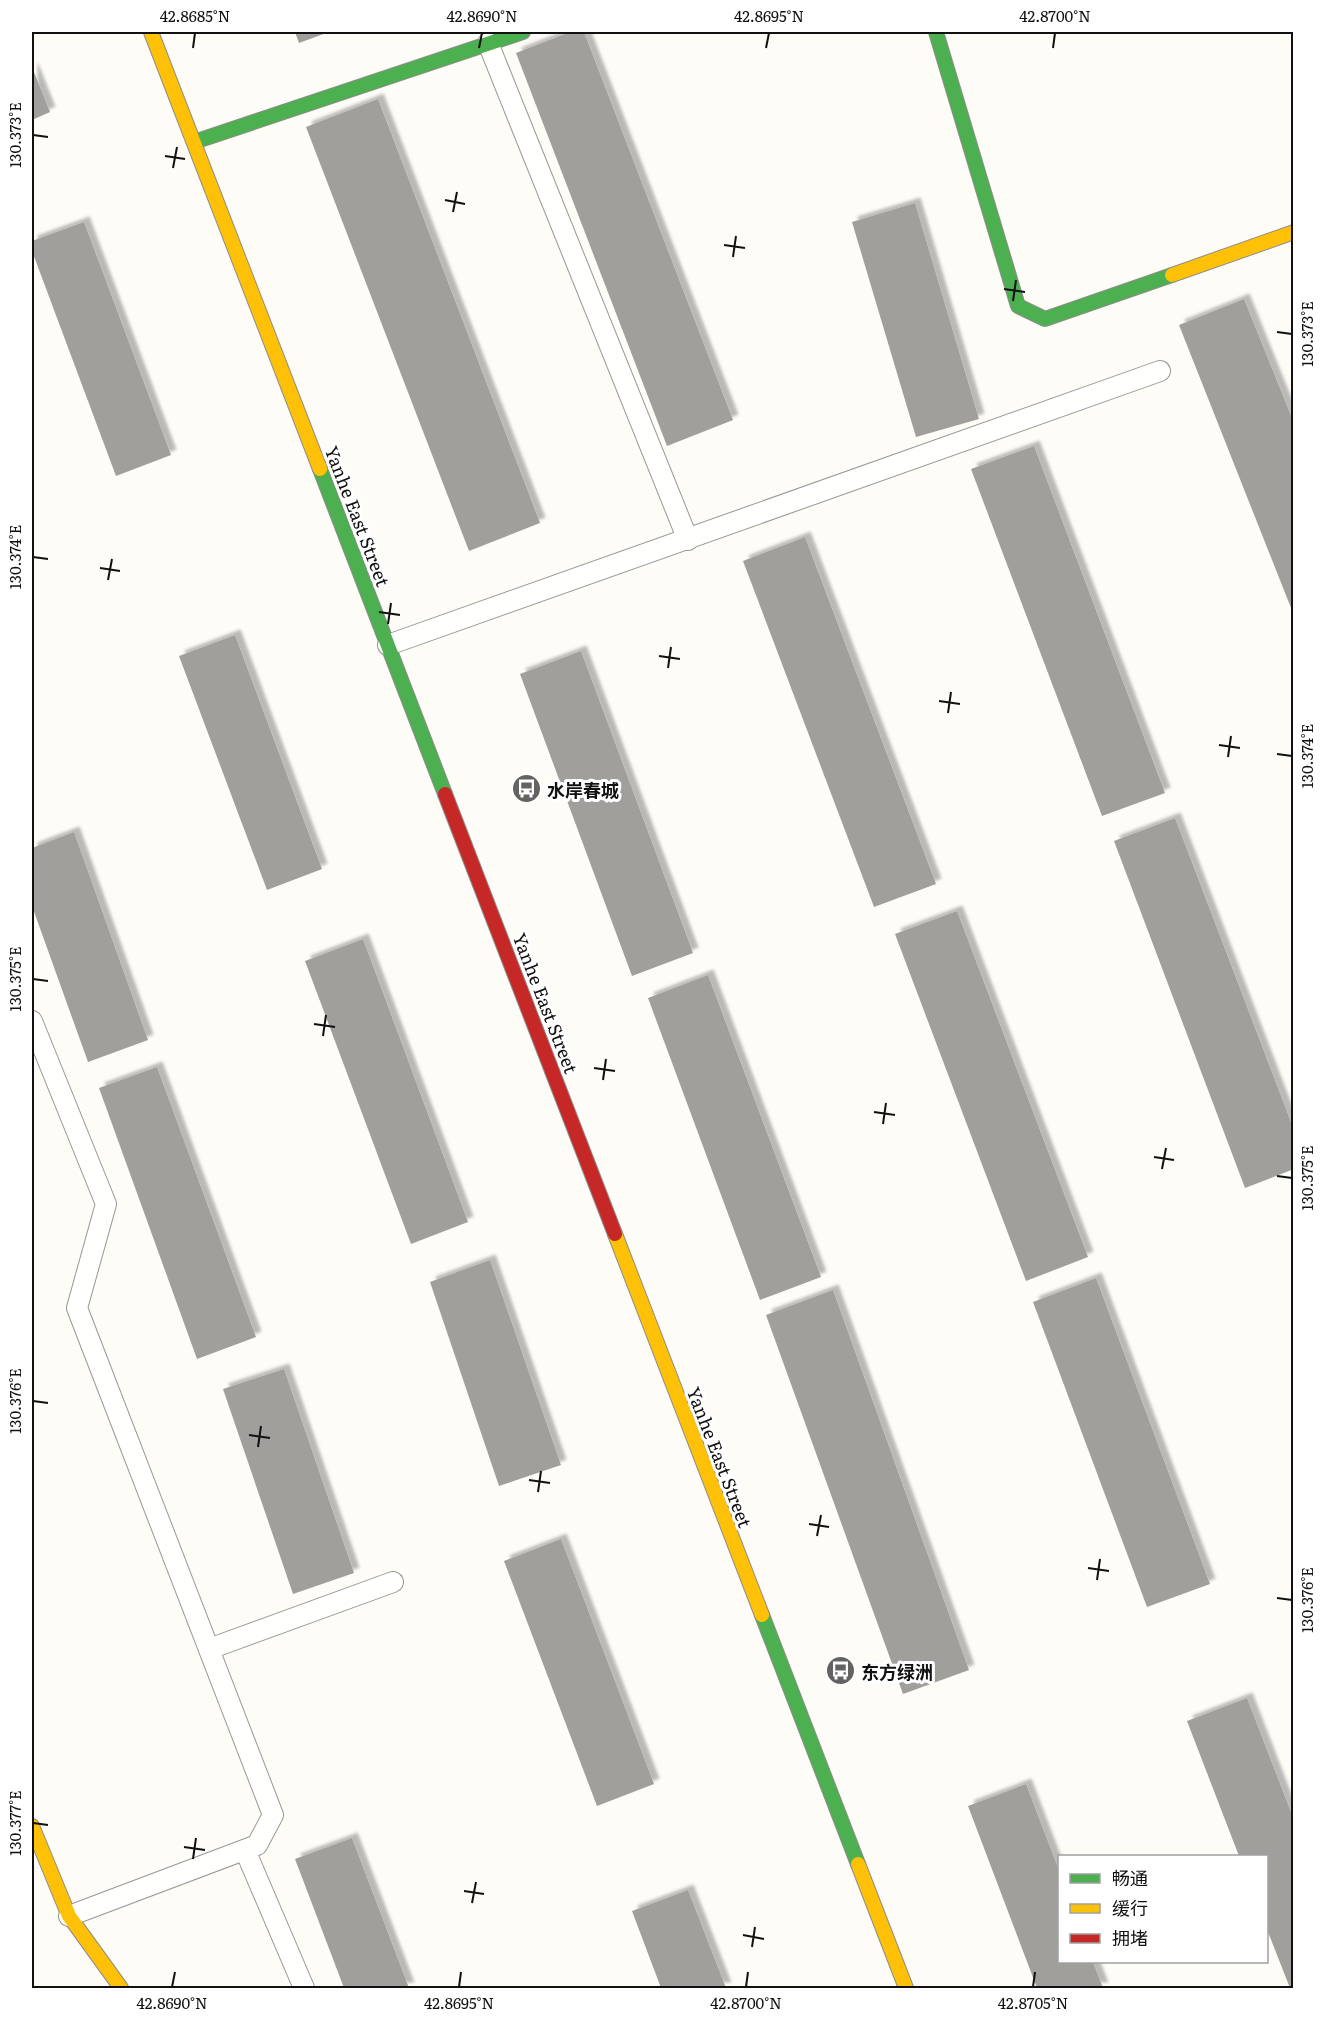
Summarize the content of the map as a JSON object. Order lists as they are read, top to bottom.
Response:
{
  "streets": {
    "street": ["Yanhe East Street"]
  },
  "places": {
    "bus stop": ["水岸春城", "东方绿洲"]
  },
  "legend": ["畅通", "缓行", "拥堵"],
  "coordinates": [
    "42.8685°N",
    "42.8690°N",
    "42.8695°N",
    "42.8700°N",
    "130.373°E",
    "130.374°E",
    "130.375°E",
    "130.376°E",
    "130.377°E",
    "42.8705°N"
  ]
}
